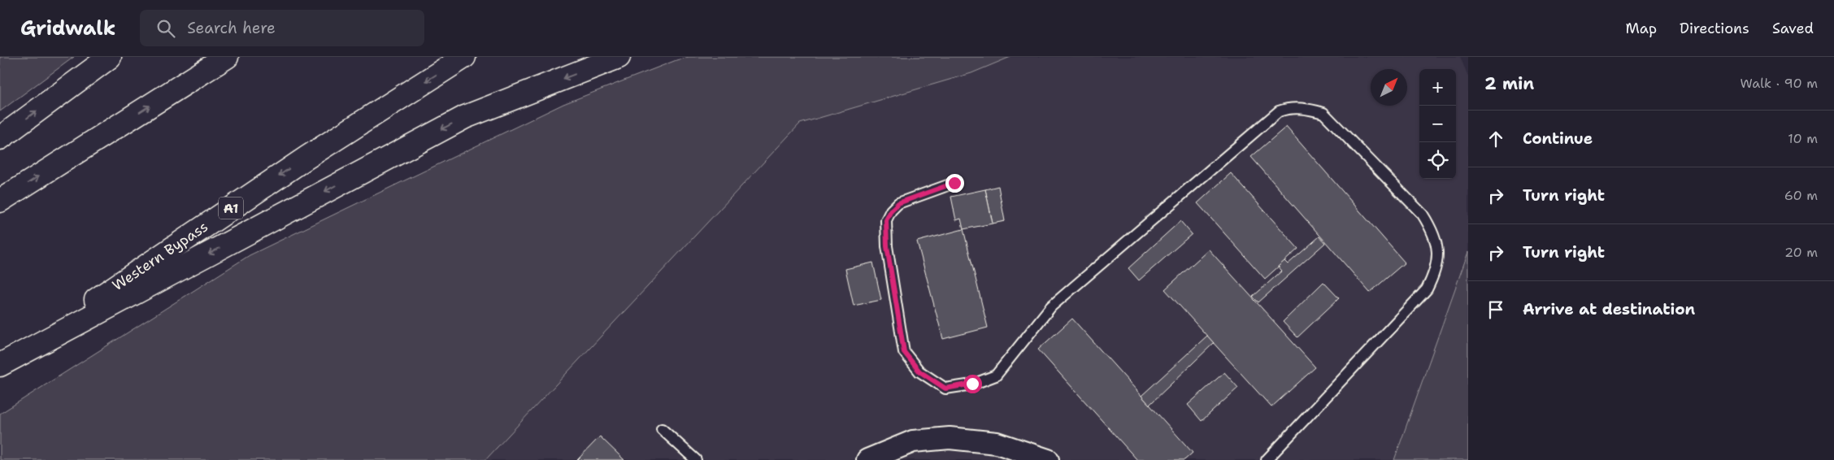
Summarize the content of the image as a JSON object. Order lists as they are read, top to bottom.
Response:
{
  "streets": {
    "highway": ["A1", "Western Bypass"]
  },
  "north": "top right",
  "page": {
    "header": "Gridwalk",
    "search": "Search here",
    "nav": ["Map", "Directions", "Saved"],
    "heading": ["2 min", "Walk · 90 m"],
    "map_buttons": ["+", "−"],
    "list": [
      ["Continue", "10 m"],
      ["Turn right", "60 m"],
      ["Turn right", "20 m"],
      "Arrive at destination"
    ]
  }
}
